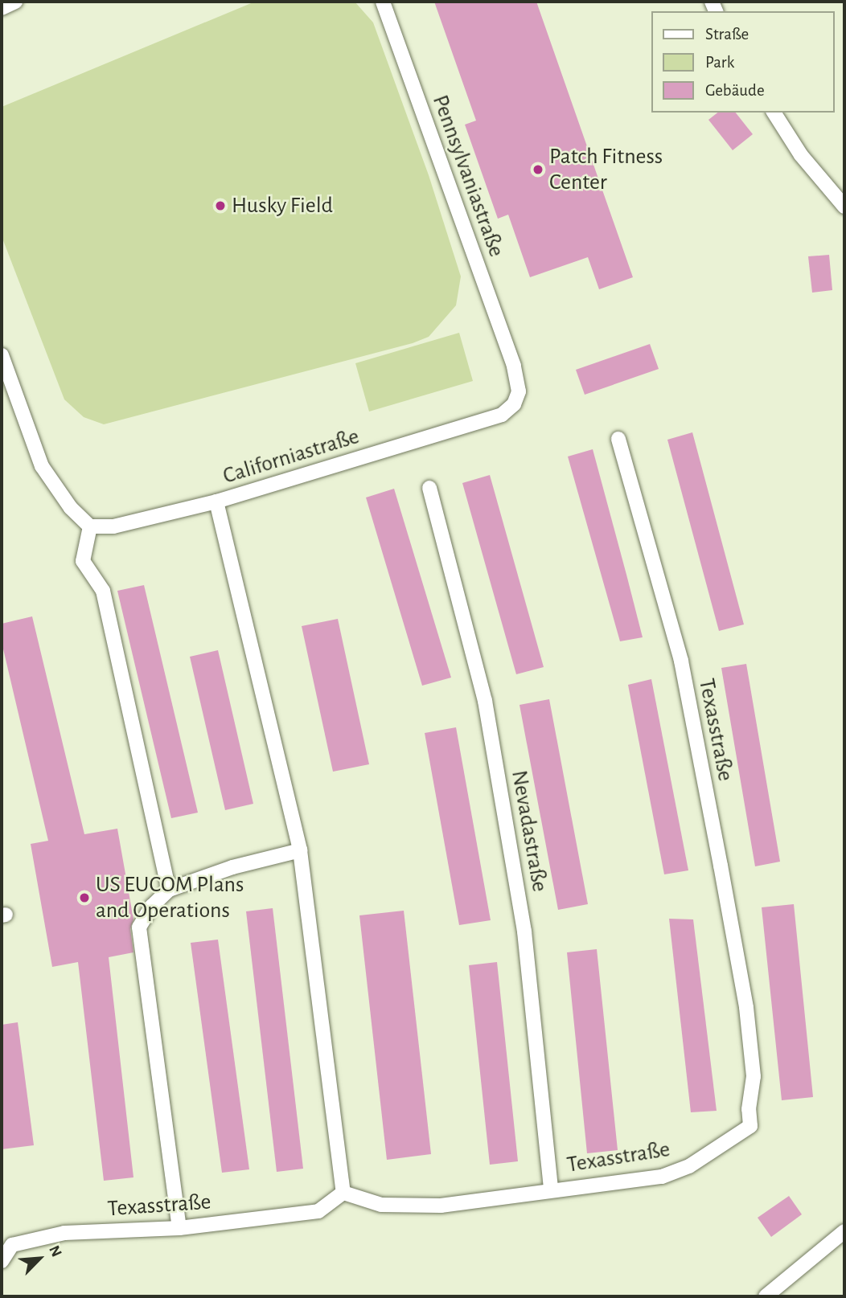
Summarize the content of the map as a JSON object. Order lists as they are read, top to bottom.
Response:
{
  "streets": {
    "street": [
      "Pennsylvaniastraße",
      "Californiastraße",
      "Texasstraße",
      "Nevadastraße"
    ]
  },
  "crossings": [
    ["Pennsylvaniastraße", "Californiastraße"],
    ["Texasstraße", "Nevadastraße"]
  ],
  "places": ["Patch Fitness Center", "Husky Field", "US EUCOM Plans and Operations"],
  "legend": ["Straße", "Park", "Gebäude"],
  "north": "top right"
}
